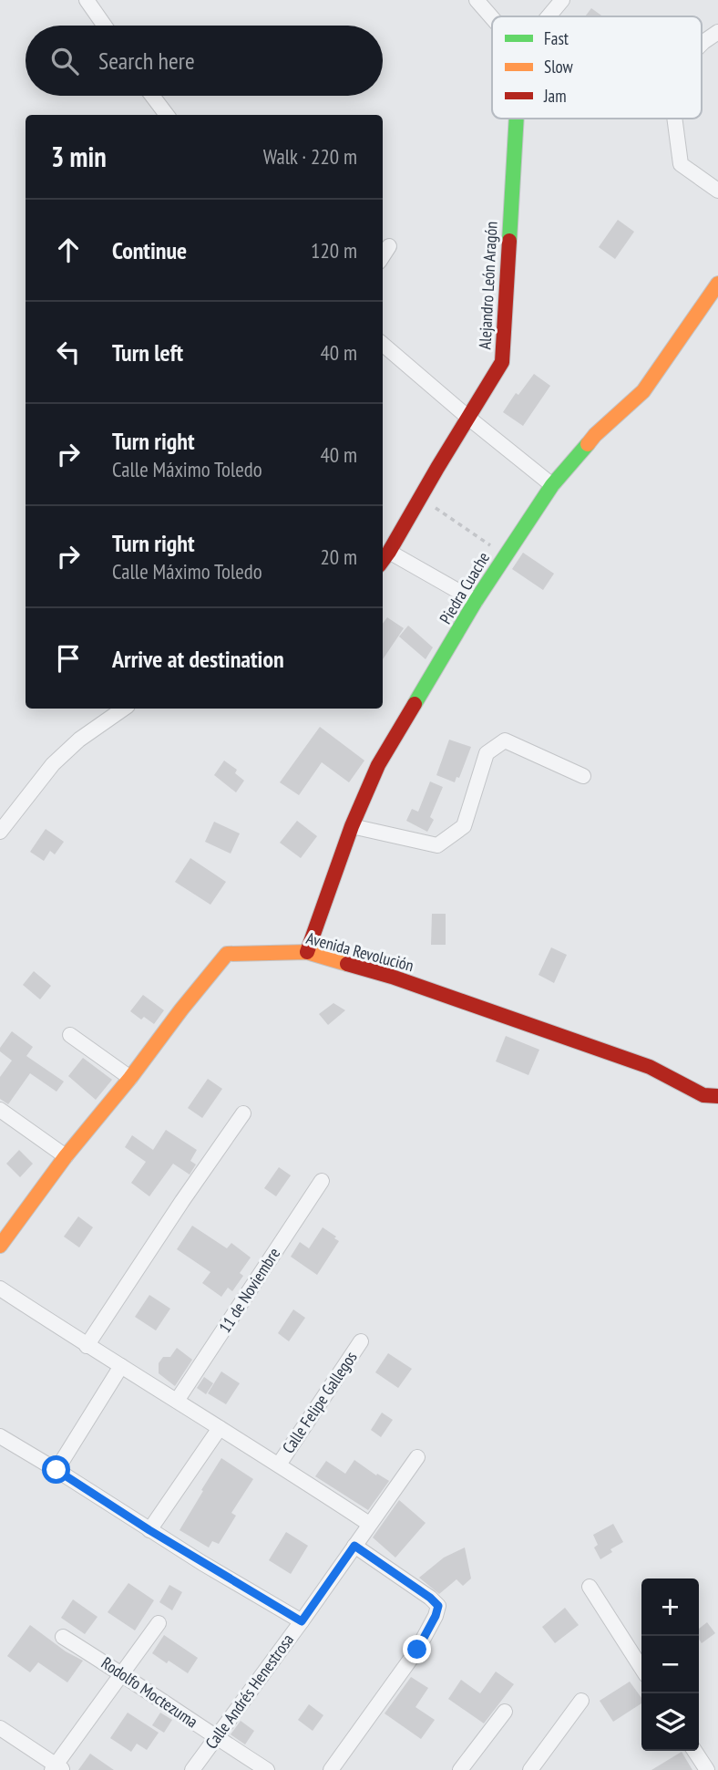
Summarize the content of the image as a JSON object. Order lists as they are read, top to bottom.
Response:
{
  "streets": {
    "street": [
      "Alejandro León Aragón",
      "Piedra Cuache",
      "Avenida Revolución",
      "11 de Noviembre",
      "Calle Felipe Gallegos",
      "Calle Andrés Henestrosa",
      "Rodolfo Moctezuma"
    ]
  },
  "crossings": [
    ["Piedra Cuache", "Avenida Revolución"],
    ["Calle Andrés Henestrosa", "Rodolfo Moctezuma"]
  ],
  "legend": ["Fast", "Slow", "Jam"],
  "page": {
    "search": "Search here",
    "heading": ["3 min", "Walk · 220 m"],
    "list": [
      ["Continue", "120 m"],
      ["Turn left", "40 m"],
      ["Turn right", "Calle Máximo Toledo", "40 m"],
      ["Turn right", "Calle Máximo Toledo", "20 m"],
      "Arrive at destination"
    ],
    "map_buttons": ["+", "−"]
  }
}
